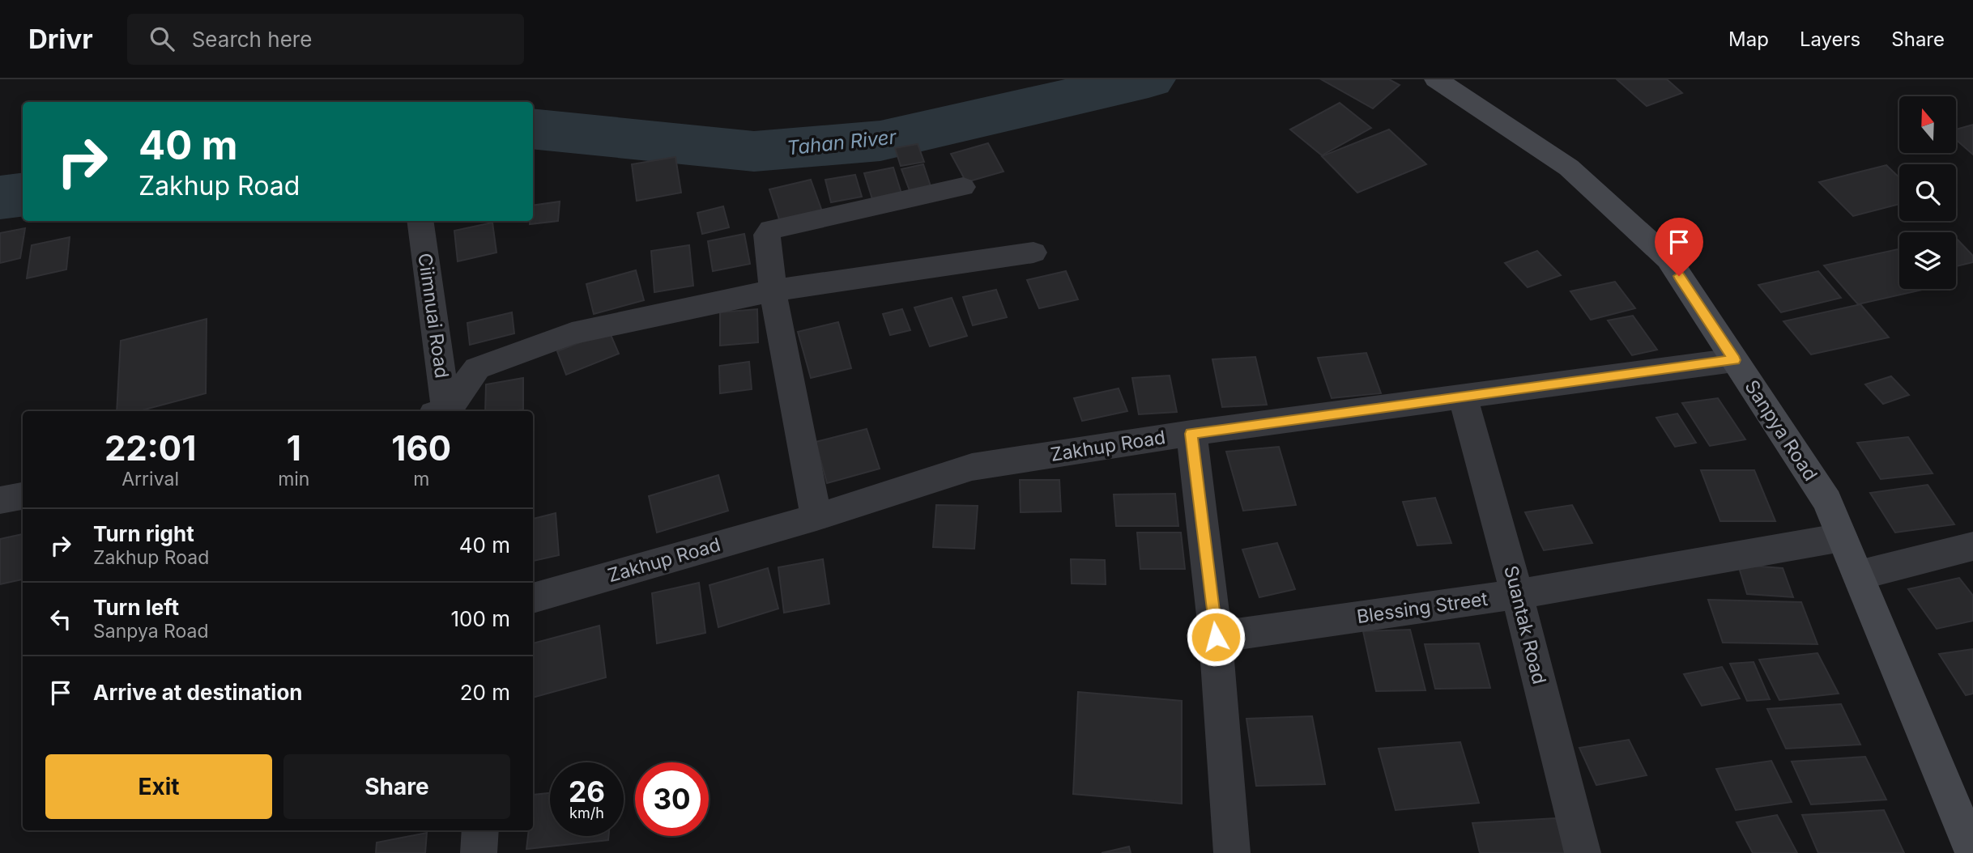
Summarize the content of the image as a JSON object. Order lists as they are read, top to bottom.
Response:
{
  "streets": {
    "street": [
      "Ciimnuai Road",
      "Sanpya Road",
      "Zakhup Road",
      "Blessing Street",
      "Suantak Road"
    ]
  },
  "crossings": [
    ["Sanpya Road", "Zakhup Road"],
    ["Sanpya Road", "Blessing Street"],
    ["Zakhup Road", "Suantak Road"],
    ["Blessing Street", "Suantak Road"]
  ],
  "water": ["Tahan River"],
  "north": "top",
  "page": {
    "header": "Drivr",
    "search": "Search here",
    "nav": ["Map", "Layers", "Share"],
    "turn": ["40 m", "Zakhup Road"],
    "eta": [
      "22:01",
      "Arrival",
      "1",
      "min",
      "160",
      "m"
    ],
    "list": [
      {
        "name": "Turn right",
        "note": "Zakhup Road",
        "value": "40 m"
      },
      {
        "name": "Turn left",
        "note": "Sanpya Road",
        "value": "100 m"
      },
      {
        "name": "Arrive at destination",
        "value": "20 m"
      }
    ],
    "buttons": ["Exit", "Share"],
    "speed": "26 km/h",
    "limit": "30"
  }
}
